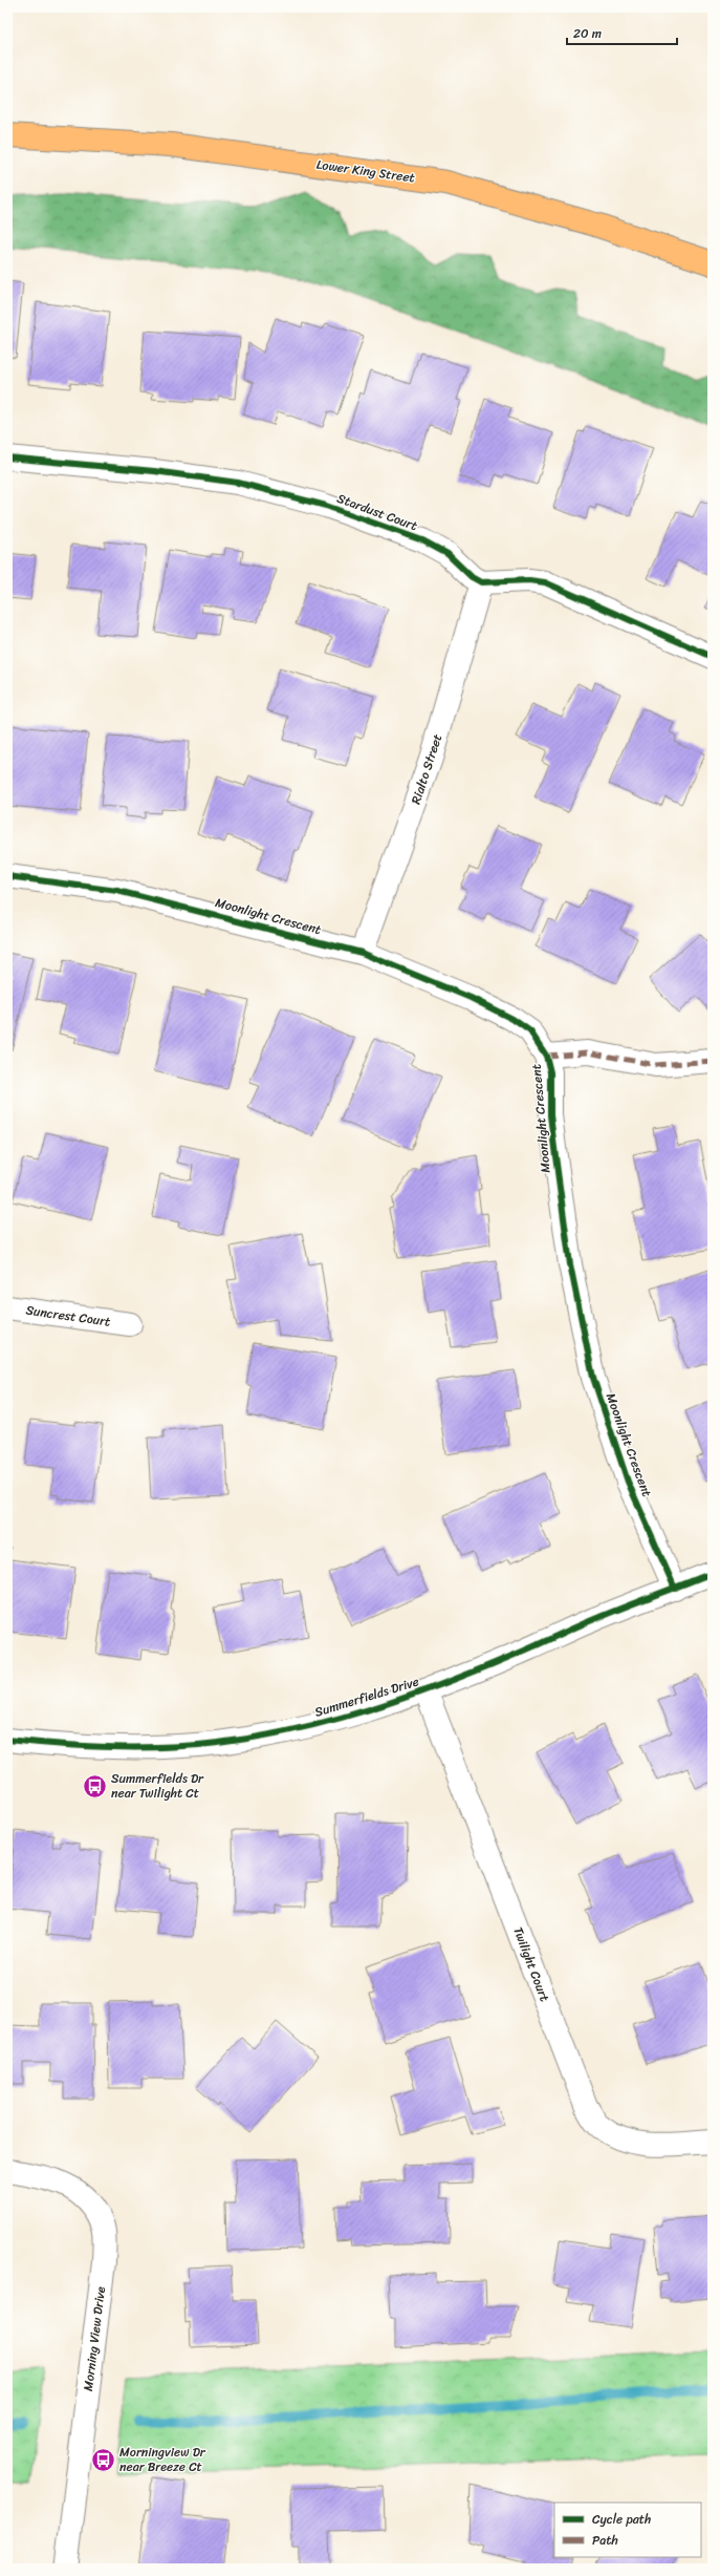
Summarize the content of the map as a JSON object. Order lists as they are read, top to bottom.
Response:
{
  "streets": {
    "main road": ["Lower King Street"],
    "street": [
      "Stardust Court",
      "Rialto Street",
      "Moonlight Crescent",
      "Suncrest Court",
      "Summerfields Drive",
      "Twilight Court",
      "Morning View Drive"
    ]
  },
  "crossings": [
    ["Stardust Court", "Rialto Street"],
    ["Rialto Street", "Moonlight Crescent"],
    ["Moonlight Crescent", "Summerfields Drive"],
    ["Summerfields Drive", "Twilight Court"]
  ],
  "places": {
    "bus stop": ["Summerfields Dr near Twilight Ct", "Morningview Dr near Breeze Ct"]
  },
  "legend": ["Cycle path", "Path"],
  "scale_bar": "20 m"
}
